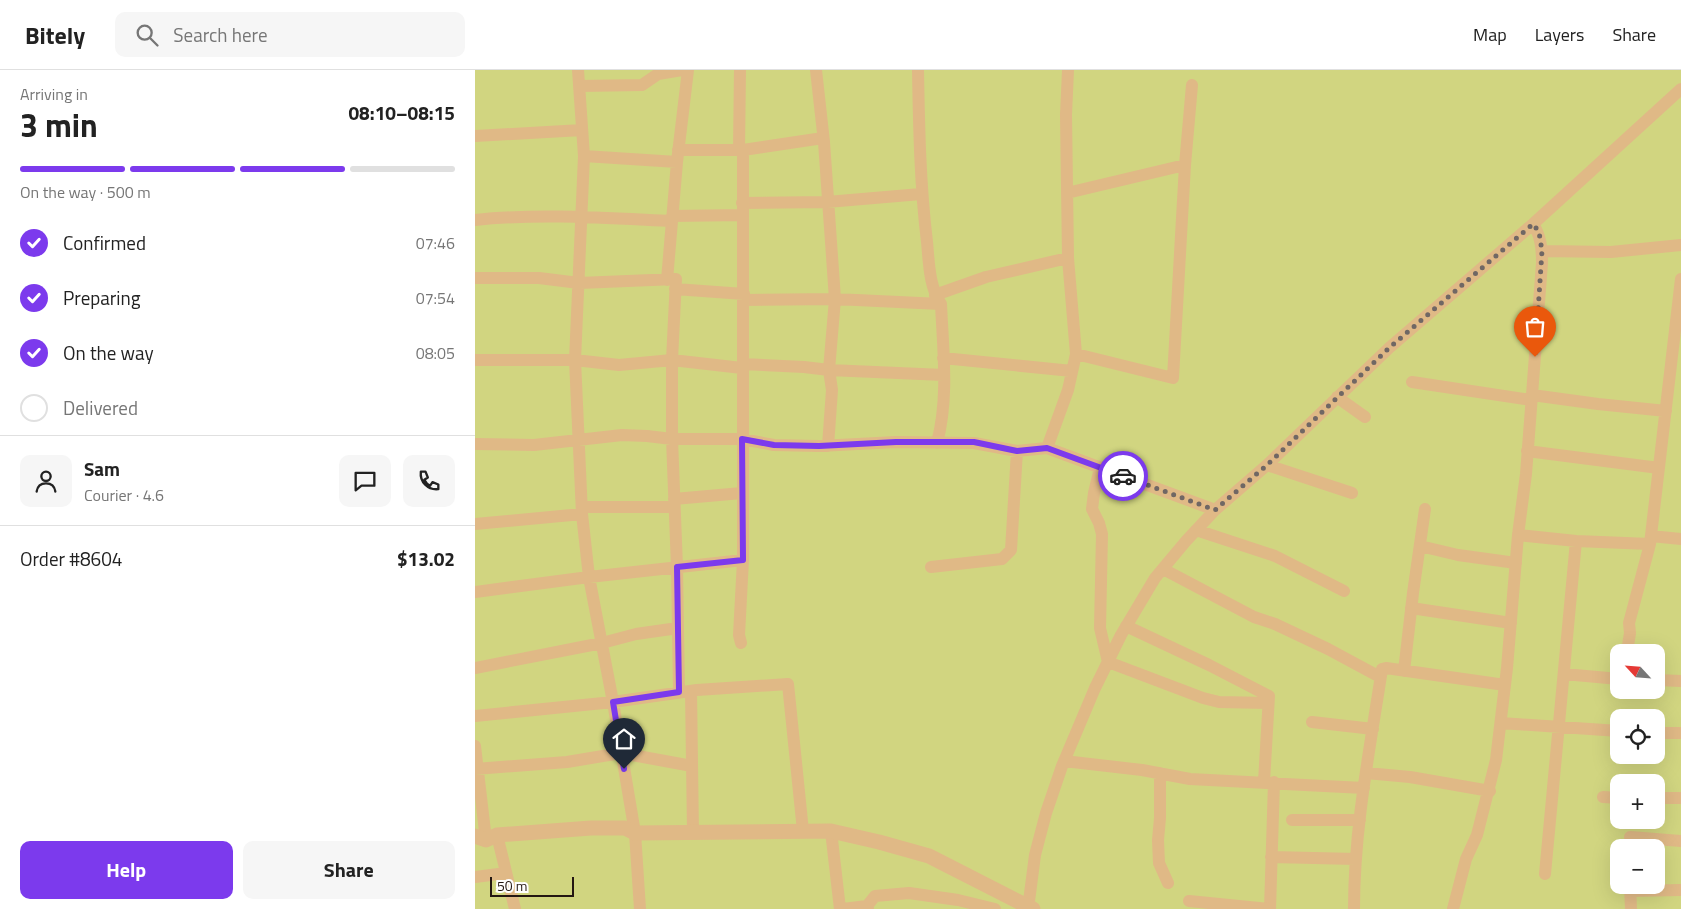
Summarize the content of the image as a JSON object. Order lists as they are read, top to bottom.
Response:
{
  "scale_bar": "50 m",
  "north": "top left",
  "page": {
    "header": "Bitely",
    "search": "Search here",
    "nav": ["Map", "Layers", "Share"],
    "heading": ["3 min", "Arriving in", "08:10–08:15"],
    "panel": [
      "Sam",
      "Courier · 4.6",
      "Order #8604",
      "$13.02"
    ],
    "bar": "On the way · 500 m",
    "list": [
      ["Confirmed", "07:46"],
      ["Preparing", "07:54"],
      ["On the way", "08:05"],
      "Delivered"
    ],
    "map_buttons": ["+", "−"],
    "buttons": ["Help", "Share"],
    "scale": "50 m"
  }
}
